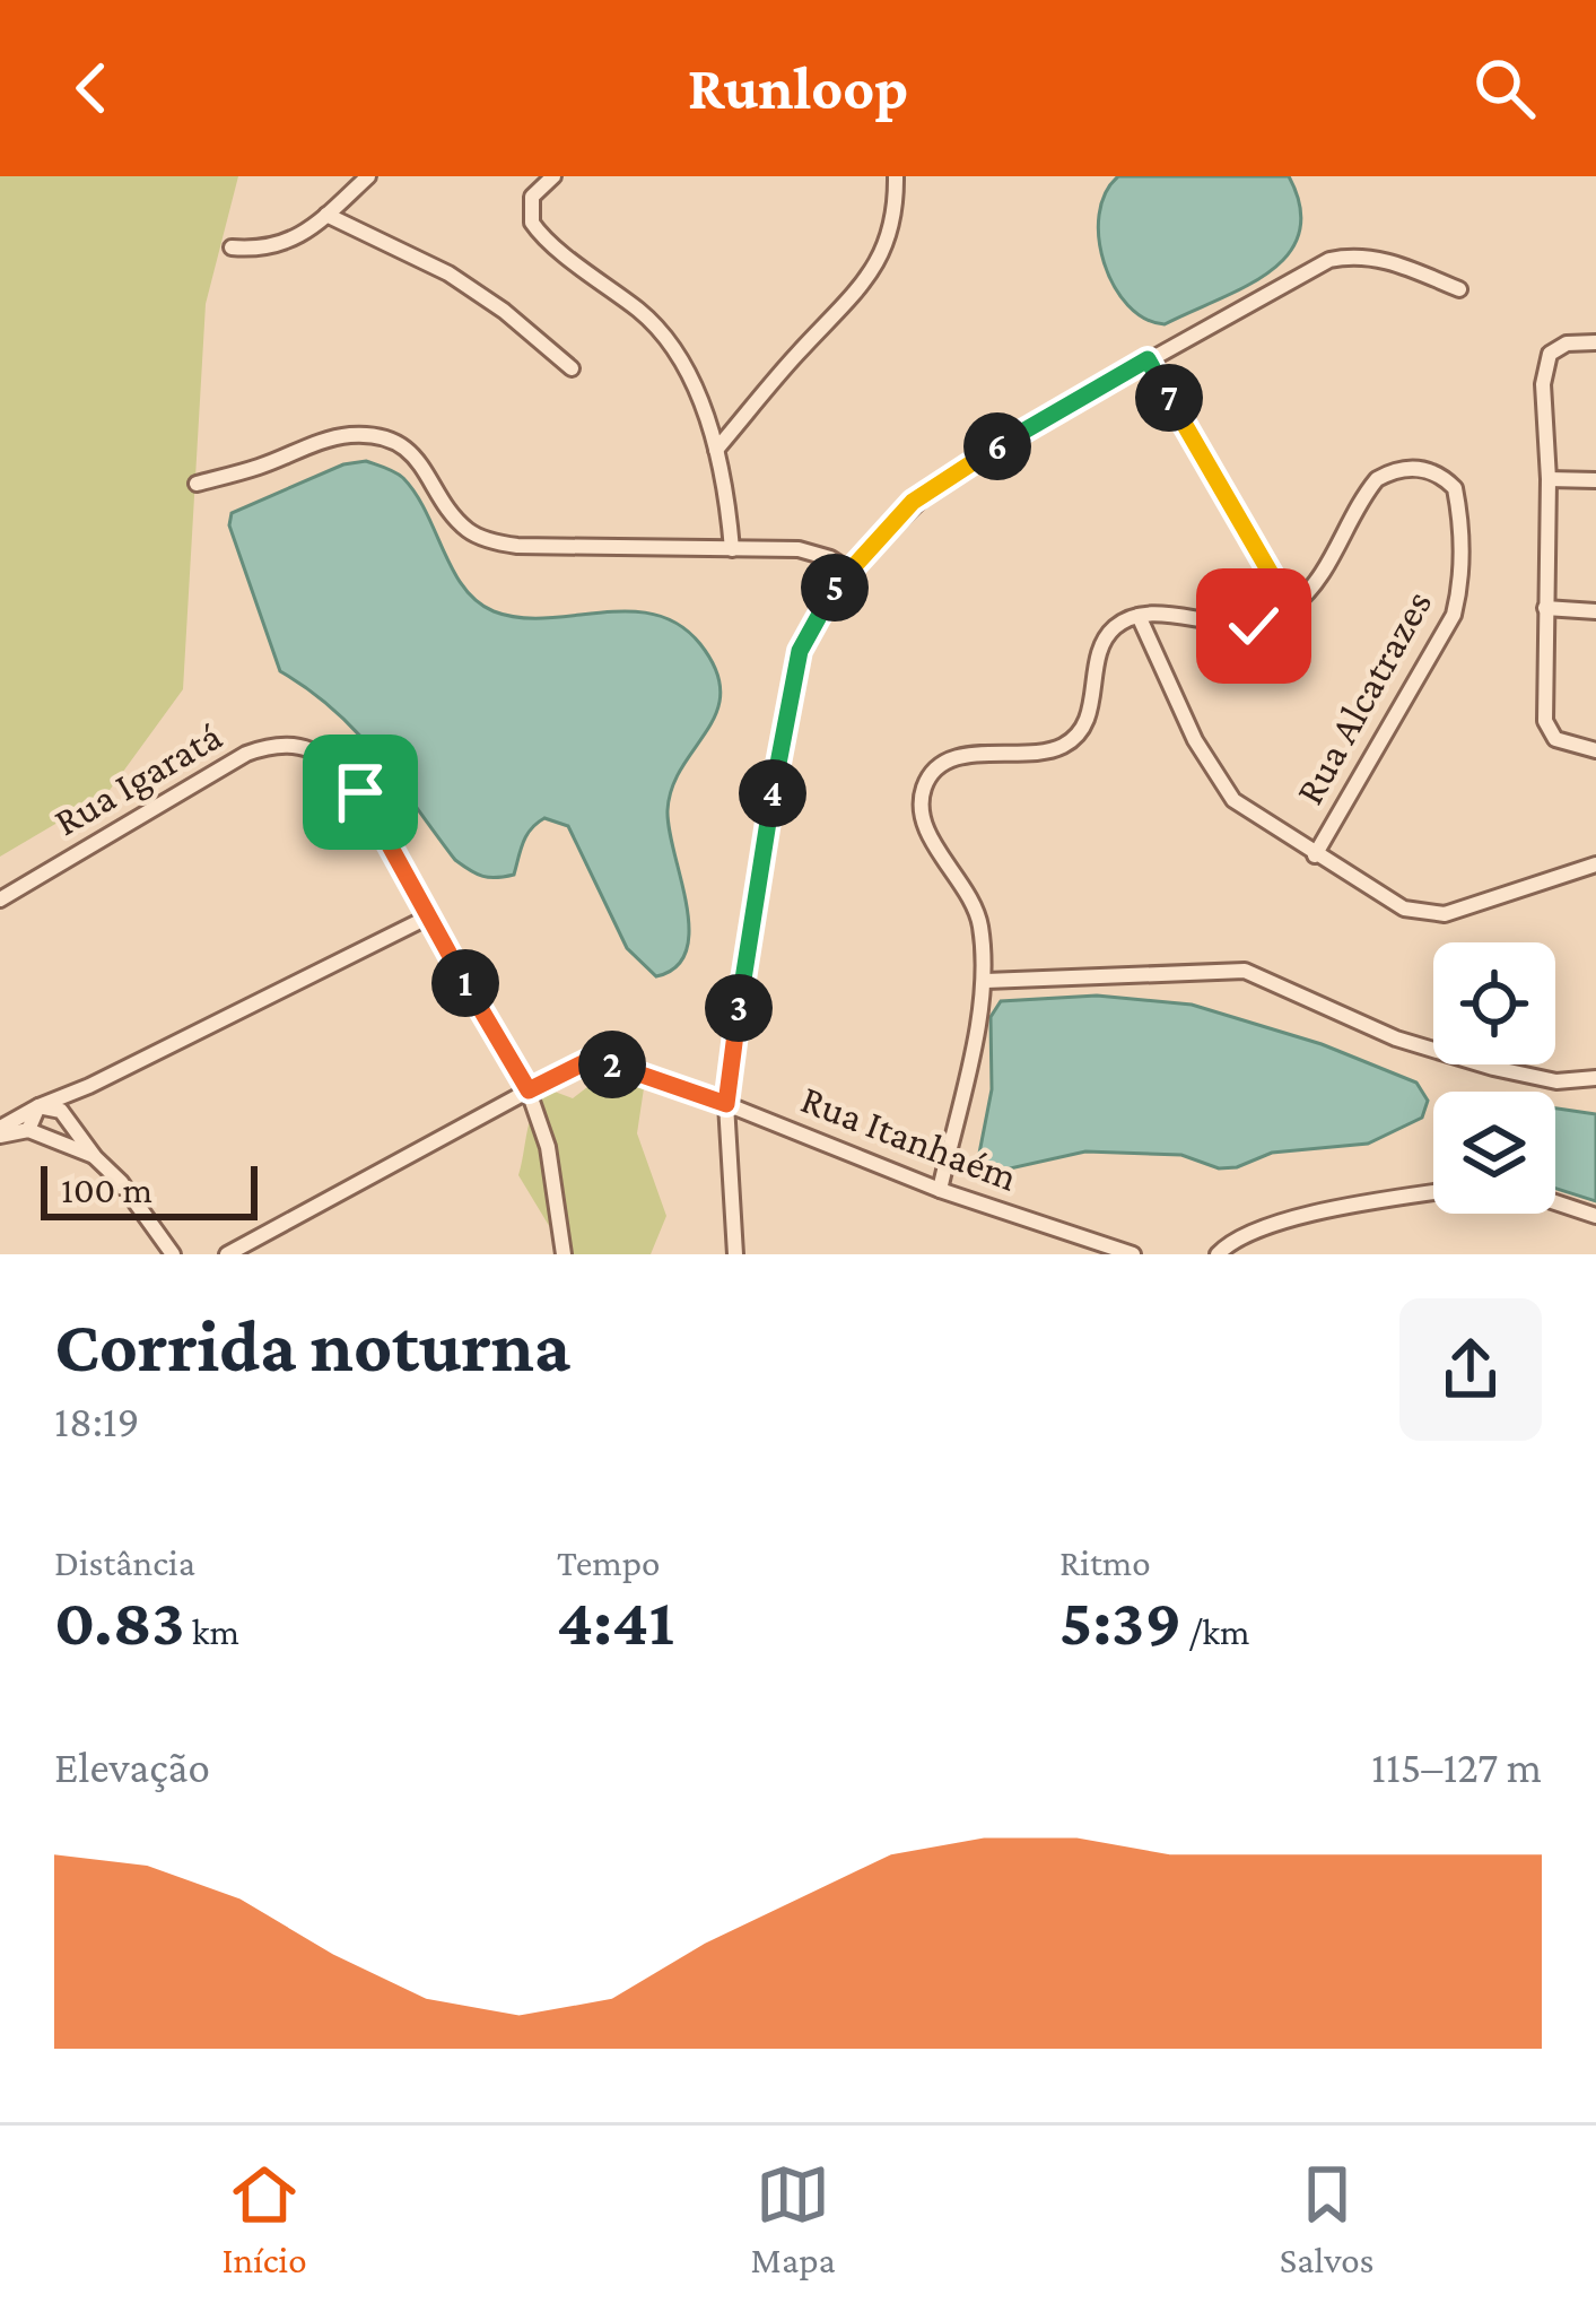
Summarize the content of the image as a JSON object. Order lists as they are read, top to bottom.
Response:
{
  "streets": {
    "street": ["Rua Alcatrazes", "Rua Igaratá", "Rua Itanhaém"]
  },
  "crossings": [
    ["Rua Igaratá", "Rua Itanhaém"]
  ],
  "scale_bar": "100 m",
  "page": {
    "header": "Runloop",
    "pins": [
      "7",
      "6",
      "5",
      "4",
      "1",
      "3",
      "2"
    ],
    "scale": "100 m",
    "heading": ["Corrida noturna", "18:19"],
    "stats": [
      ["Distância", "0.83 km"],
      ["Tempo", "4:41"],
      ["Ritmo", "5:39 /km"]
    ],
    "chart": ["Elevação", "115–127 m"],
    "tabs": ["Início", "Mapa", "Salvos"]
  }
}
